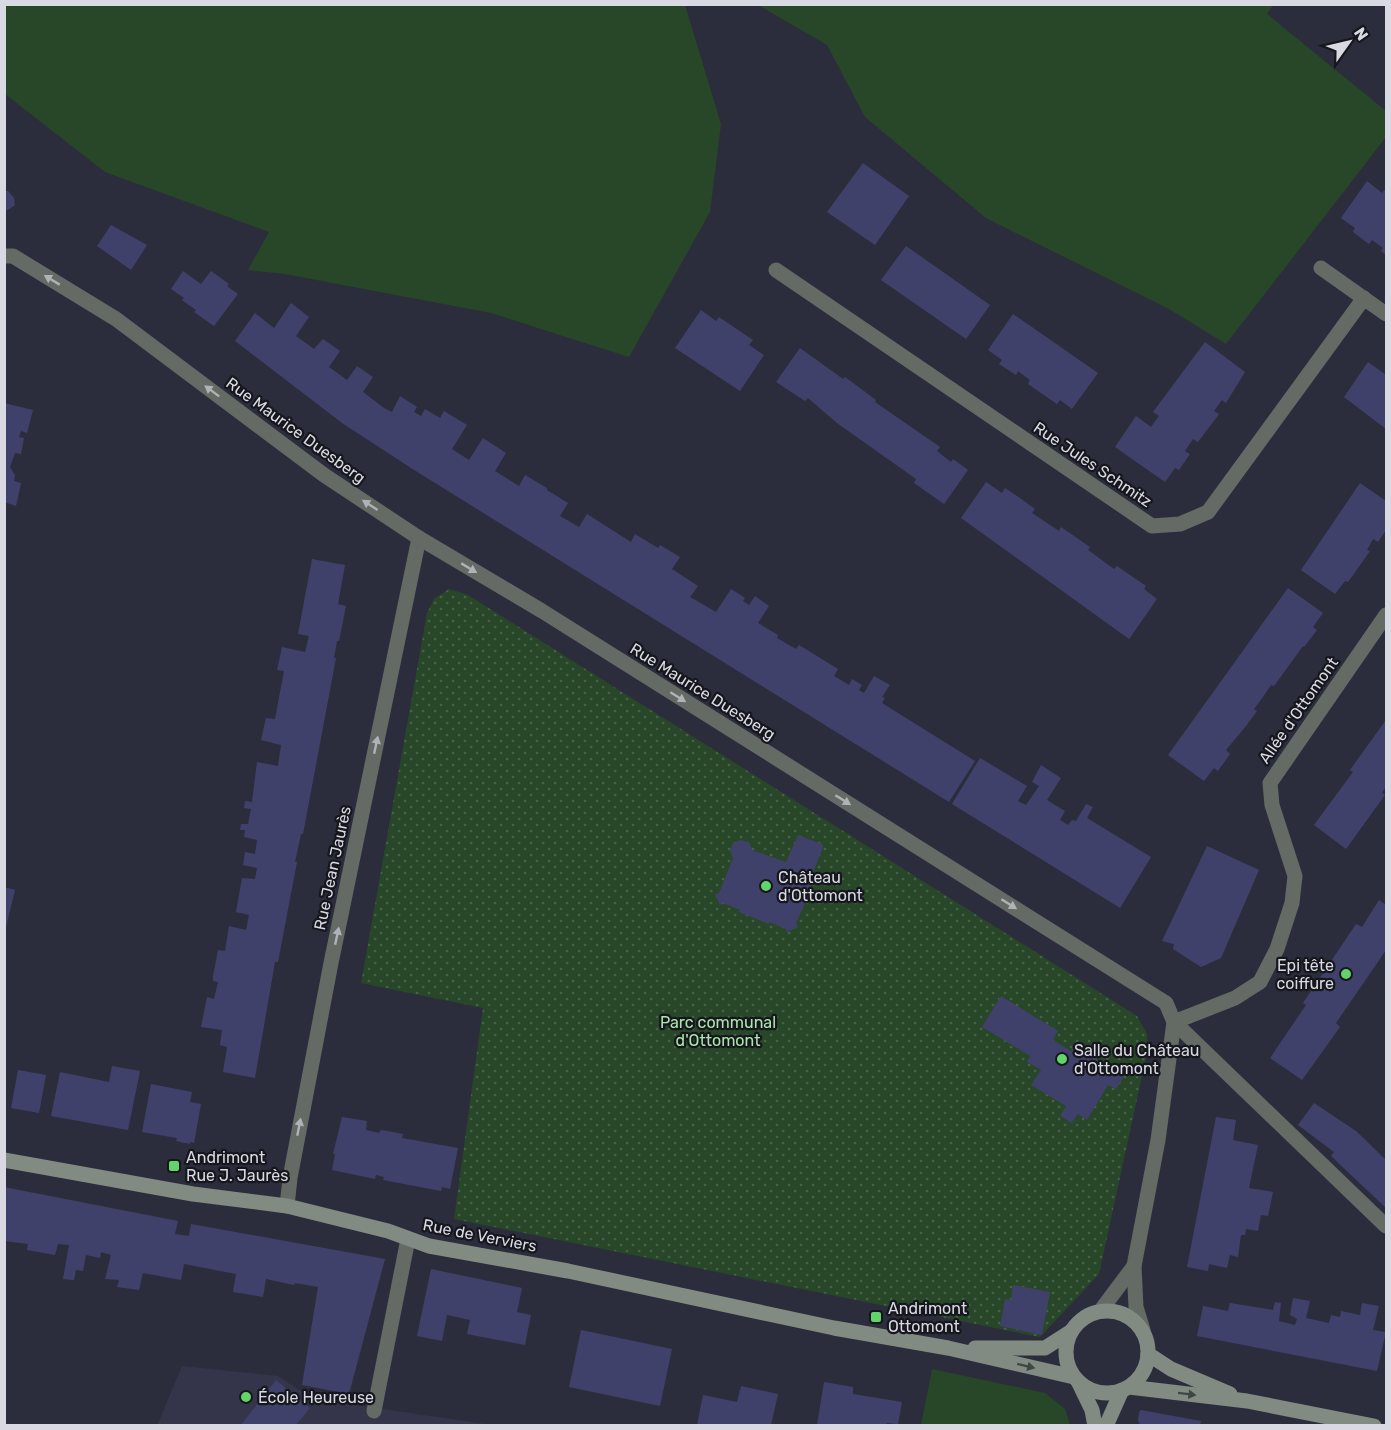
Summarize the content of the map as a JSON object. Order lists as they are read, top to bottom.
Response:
{
  "streets": {
    "street": [
      "Rue Maurice Duesberg",
      "Rue Jules Schmitz",
      "Allée d'Ottomont",
      "Rue Jean Jaurès",
      "Rue de Verviers"
    ]
  },
  "crossings": [
    ["Rue Maurice Duesberg", "Allée d'Ottomont"],
    ["Rue Maurice Duesberg", "Rue Jean Jaurès"],
    ["Rue Jean Jaurès", "Rue de Verviers"]
  ],
  "one_way": ["Rue Jean Jaurès"],
  "parks": ["Parc communal d'Ottomont"],
  "places": {
    "other": [
      "Château d'Ottomont",
      "Epi tête coiffure",
      "Salle du Château d'Ottomont",
      "École Heureuse"
    ],
    "transit": ["Andrimont Rue J. Jaurès", "Andrimont Ottomont"]
  },
  "north": "top right"
}
